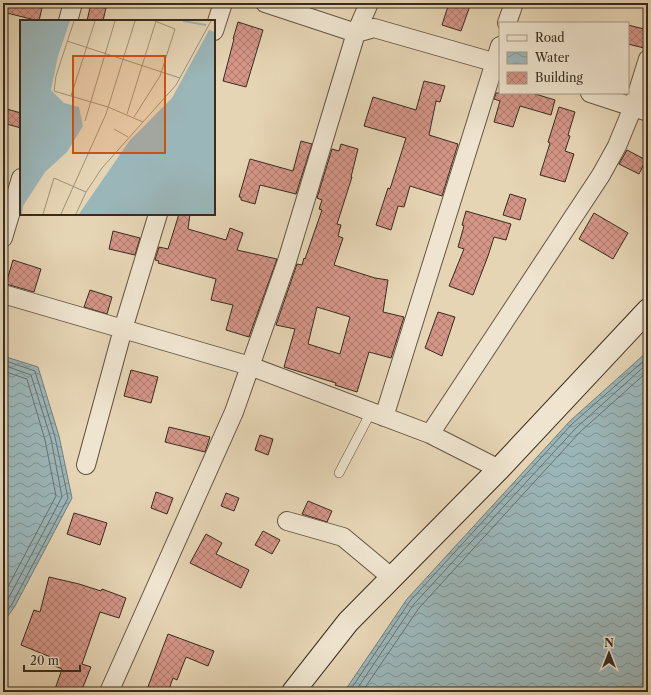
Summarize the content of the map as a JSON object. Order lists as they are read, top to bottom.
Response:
{
  "legend": ["Road", "Water", "Building"],
  "scale_bar": "20 m",
  "north": "top"
}
